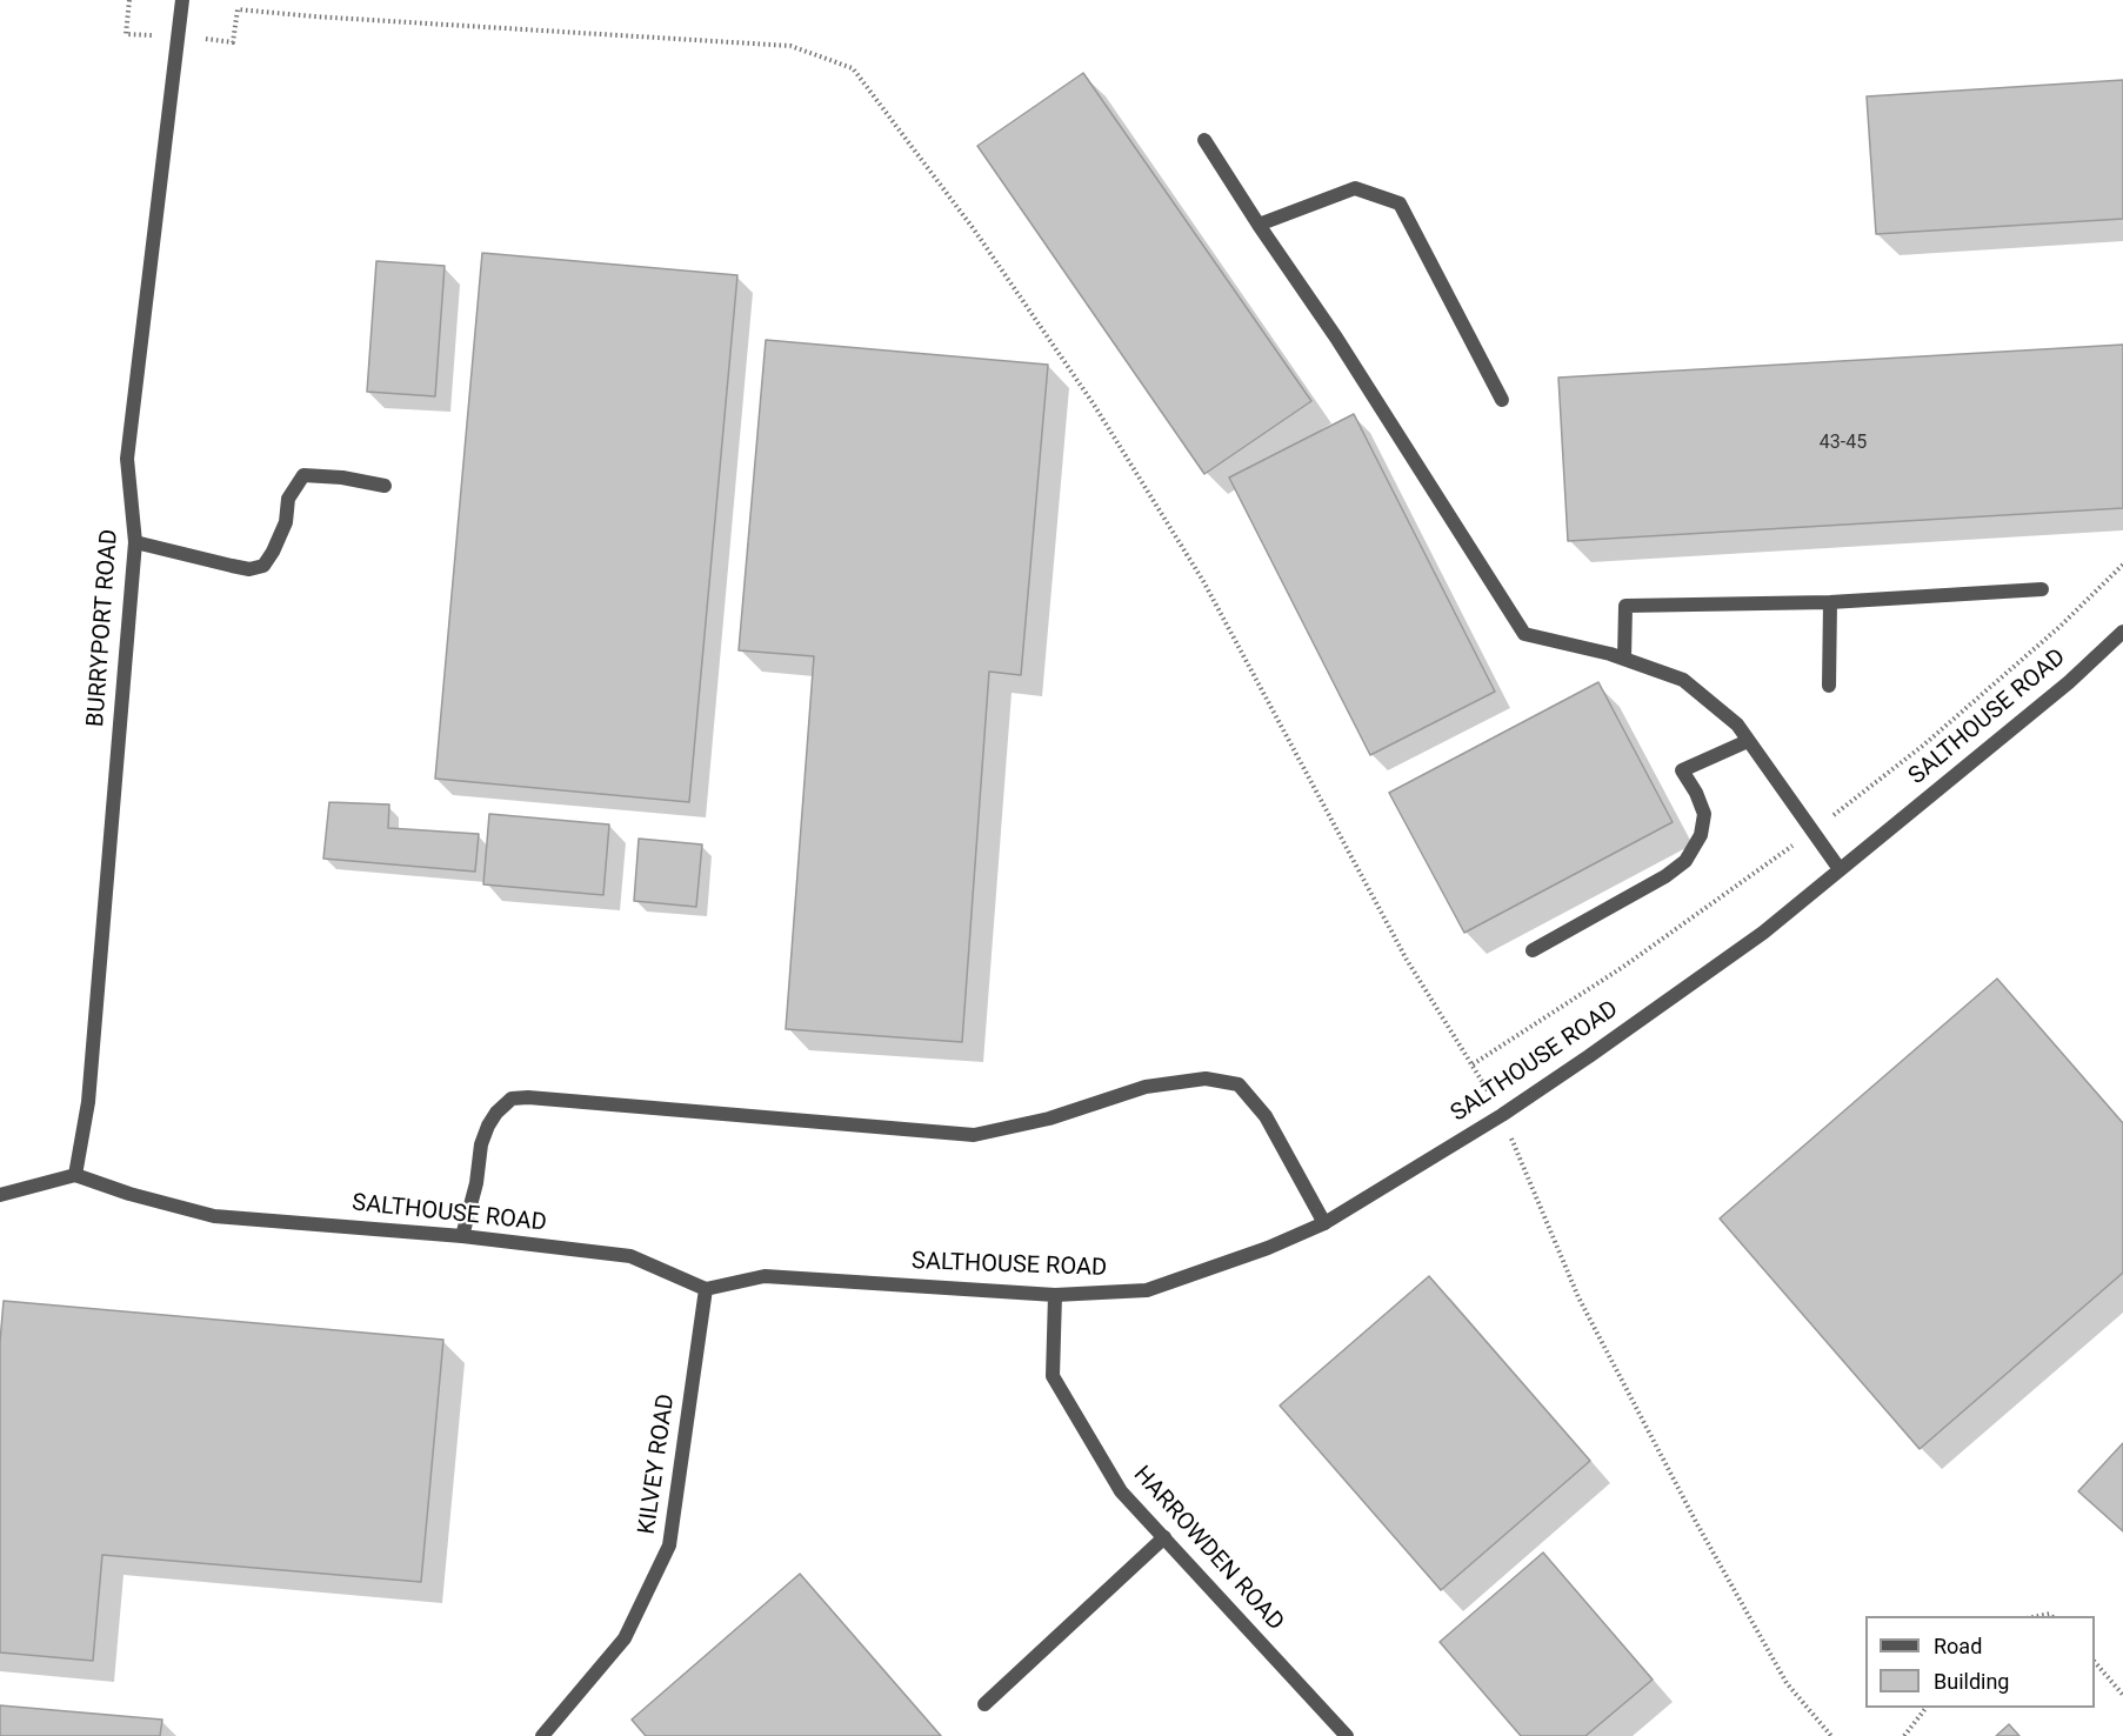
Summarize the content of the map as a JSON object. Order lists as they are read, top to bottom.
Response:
{
  "streets": {
    "street": [
      "BURRYPORT ROAD",
      "SALTHOUSE ROAD",
      "KILVEY ROAD",
      "HARROWDEN ROAD"
    ]
  },
  "crossings": [
    ["BURRYPORT ROAD", "SALTHOUSE ROAD"],
    ["SALTHOUSE ROAD", "KILVEY ROAD"],
    ["SALTHOUSE ROAD", "HARROWDEN ROAD"]
  ],
  "house_numbers": ["43-45"],
  "legend": ["Road", "Building"]
}
